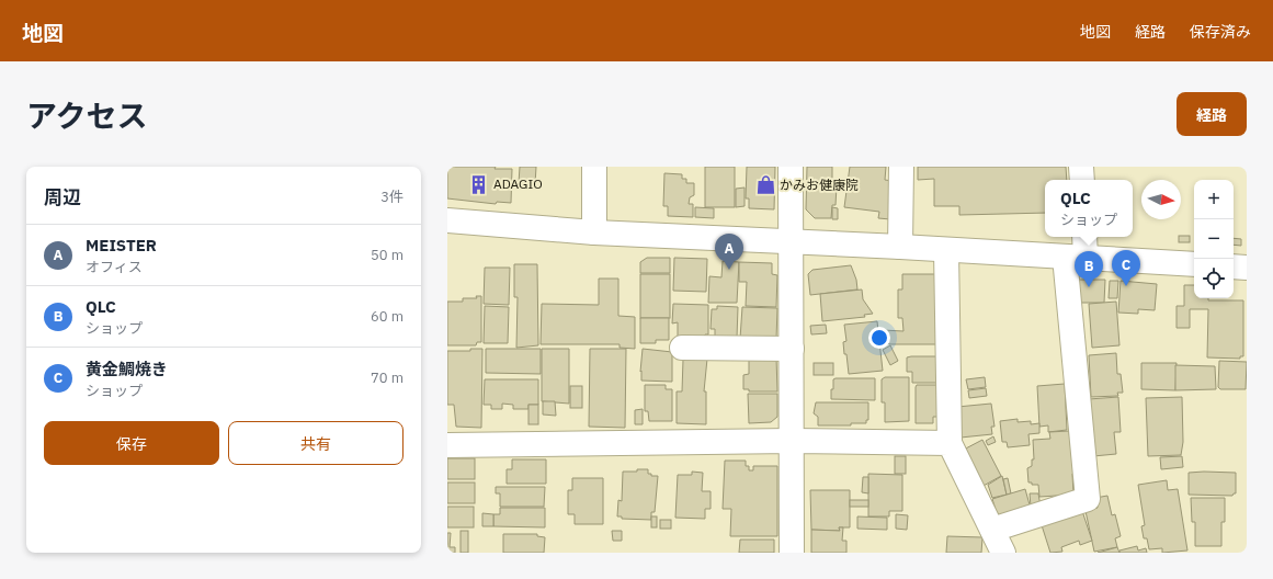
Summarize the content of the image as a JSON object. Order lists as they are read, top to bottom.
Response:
{
  "places": {
    "building": ["ADAGIO"],
    "shop": ["かみお健康院"]
  },
  "north": "right",
  "page": {
    "header": "地図",
    "nav": ["地図", "経路", "保存済み"],
    "title": "アクセス",
    "buttons": [
      "経路",
      ["保存", "共有"]
    ],
    "heading": ["周辺", "3件"],
    "map_buttons": ["+", "−"],
    "popup": ["QLC", "ショップ"],
    "list": [
      {
        "mark": "A",
        "name": "MEISTER",
        "note": "オフィス",
        "value": "50 m"
      },
      {
        "mark": "B",
        "name": "QLC",
        "note": "ショップ",
        "value": "60 m"
      },
      {
        "mark": "C",
        "name": "黄金鯛焼き",
        "note": "ショップ",
        "value": "70 m"
      }
    ],
    "pins": ["A", "C", "B"]
  }
}
